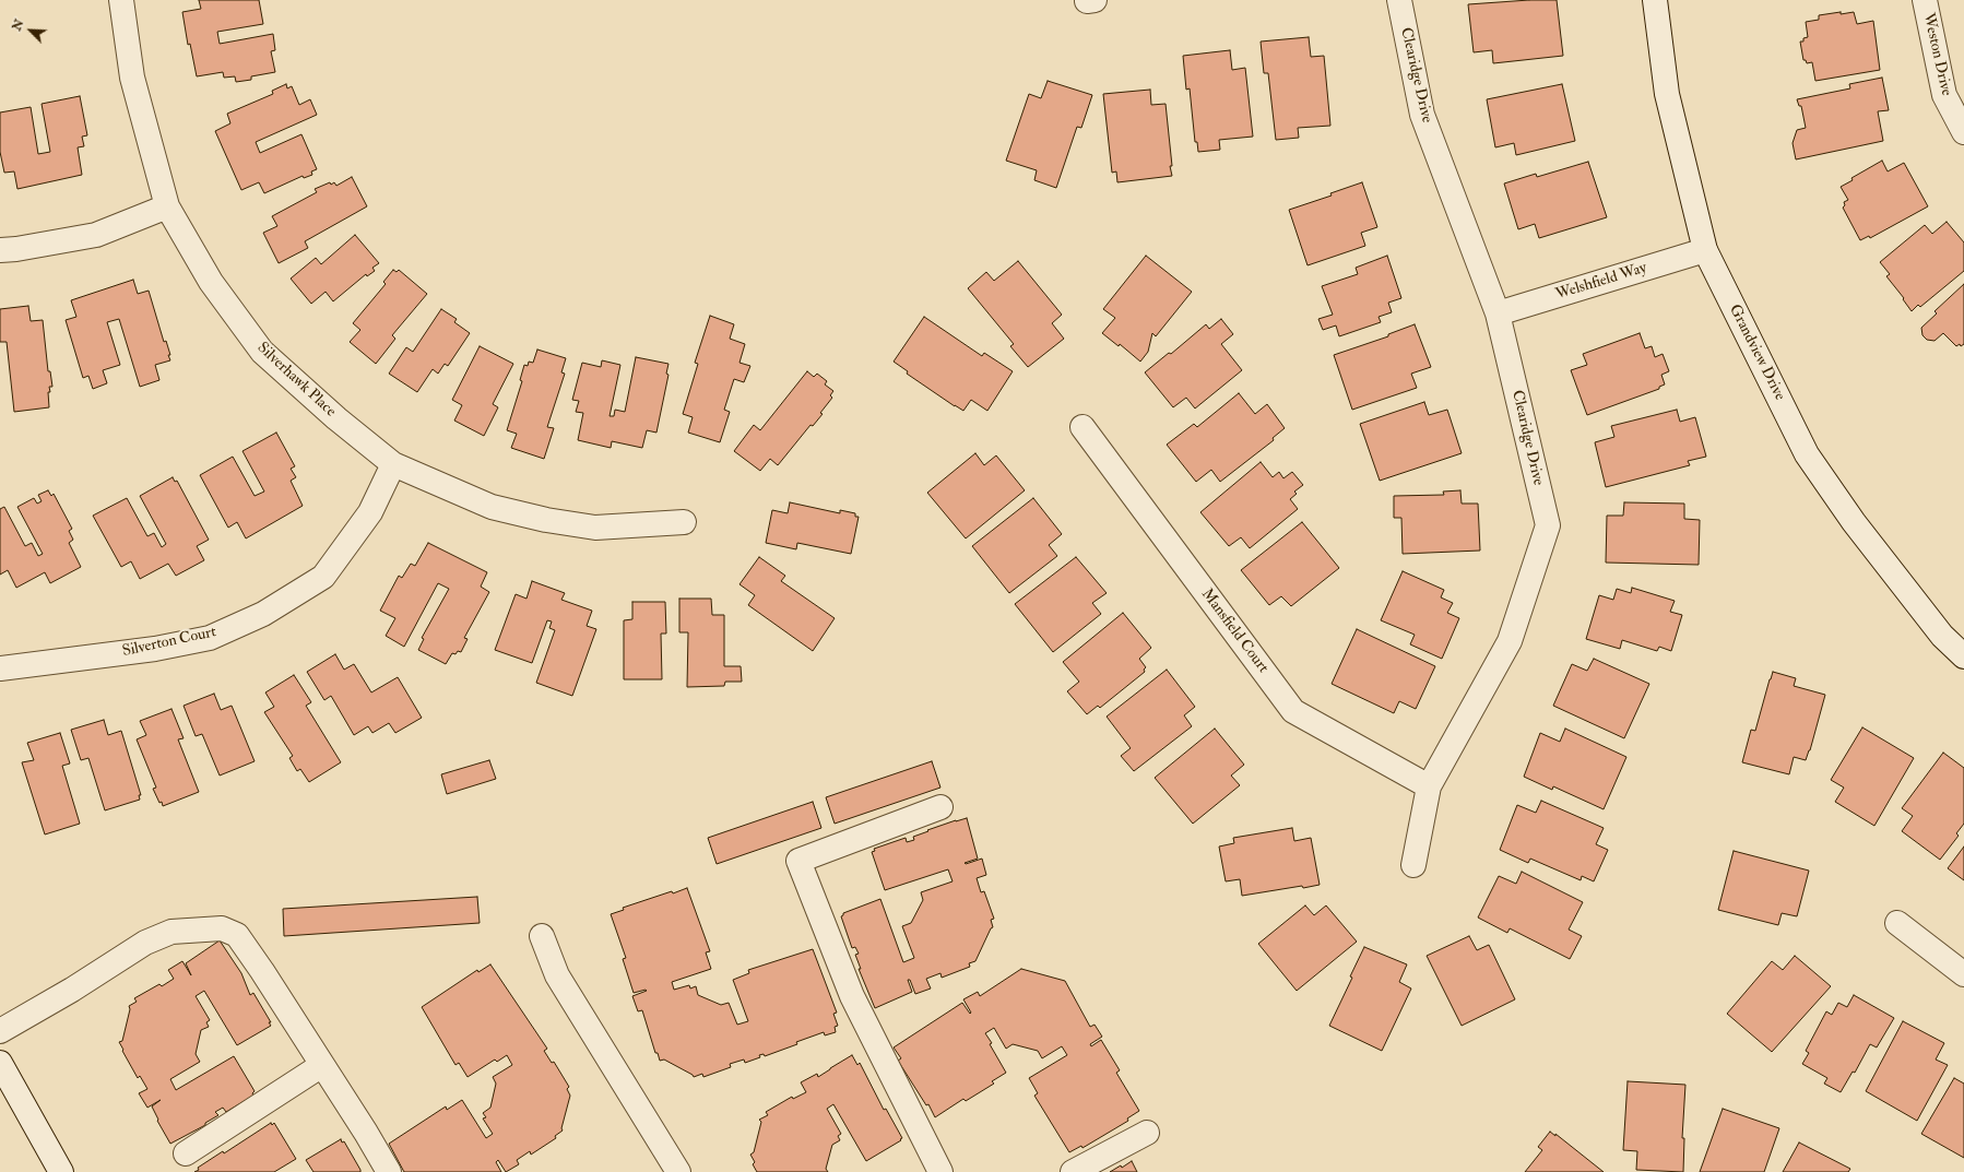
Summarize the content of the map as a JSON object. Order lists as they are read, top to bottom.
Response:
{
  "streets": {
    "street": [
      "Weston Drive",
      "Clearidge Drive",
      "Welshfield Way",
      "Grandview Drive",
      "Silverhawk Place",
      "Mansfield Court",
      "Silverton Court"
    ]
  },
  "crossings": [
    ["Clearidge Drive", "Welshfield Way"],
    ["Clearidge Drive", "Mansfield Court"],
    ["Welshfield Way", "Grandview Drive"],
    ["Silverhawk Place", "Silverton Court"]
  ],
  "north": "top left"
}
